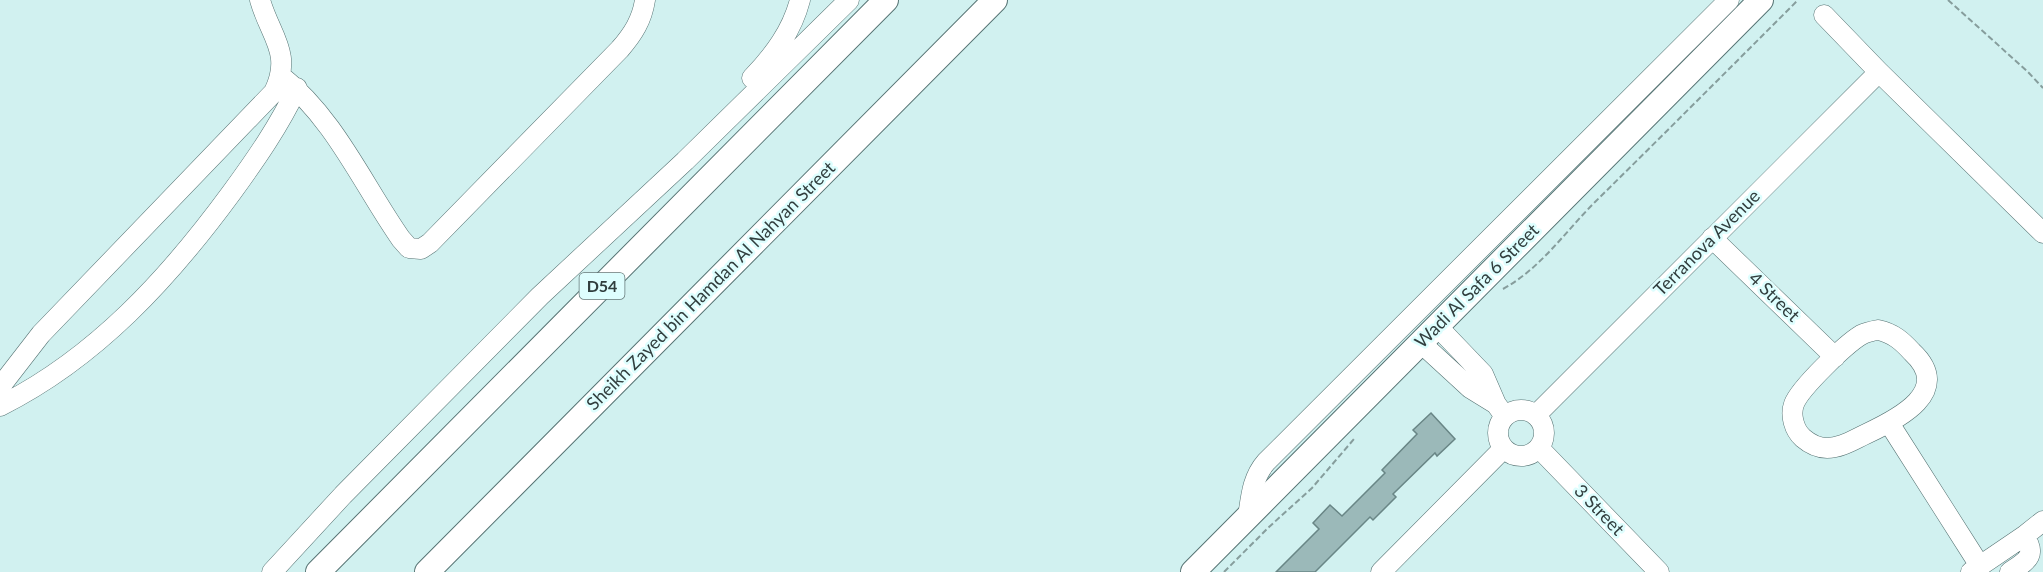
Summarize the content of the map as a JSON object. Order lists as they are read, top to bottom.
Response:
{
  "streets": {
    "main road": ["D54", "Sheikh Zayed bin Hamdan Al Nahyan Street", "Wadi Al Safa 6 Street"],
    "street": ["Terranova Avenue", "4 Street", "3 Street"]
  },
  "crossings": [
    ["Terranova Avenue", "4 Street"],
    ["Terranova Avenue", "3 Street"]
  ]
}
